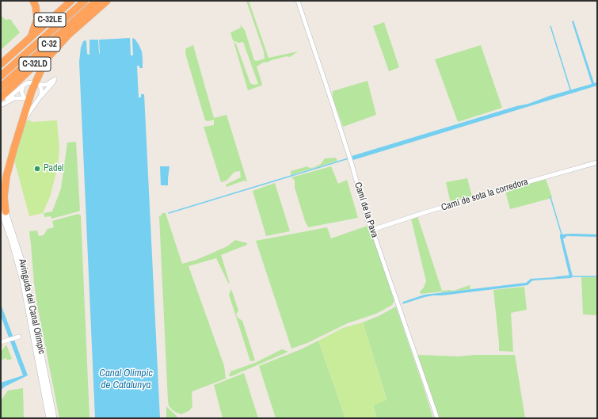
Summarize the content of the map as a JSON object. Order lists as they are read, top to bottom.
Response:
{
  "streets": {
    "highway": ["C-32LE", "C-32", "C-32LD"],
    "street": ["Camí de sota la corredora", "Camí de la Pava", "Avinguda del Canal Olímpic"]
  },
  "crossings": [
    ["Camí de sota la corredora", "Camí de la Pava"]
  ],
  "water": ["Canal Olimpic de Catalunya"],
  "places": ["Padel"]
}
